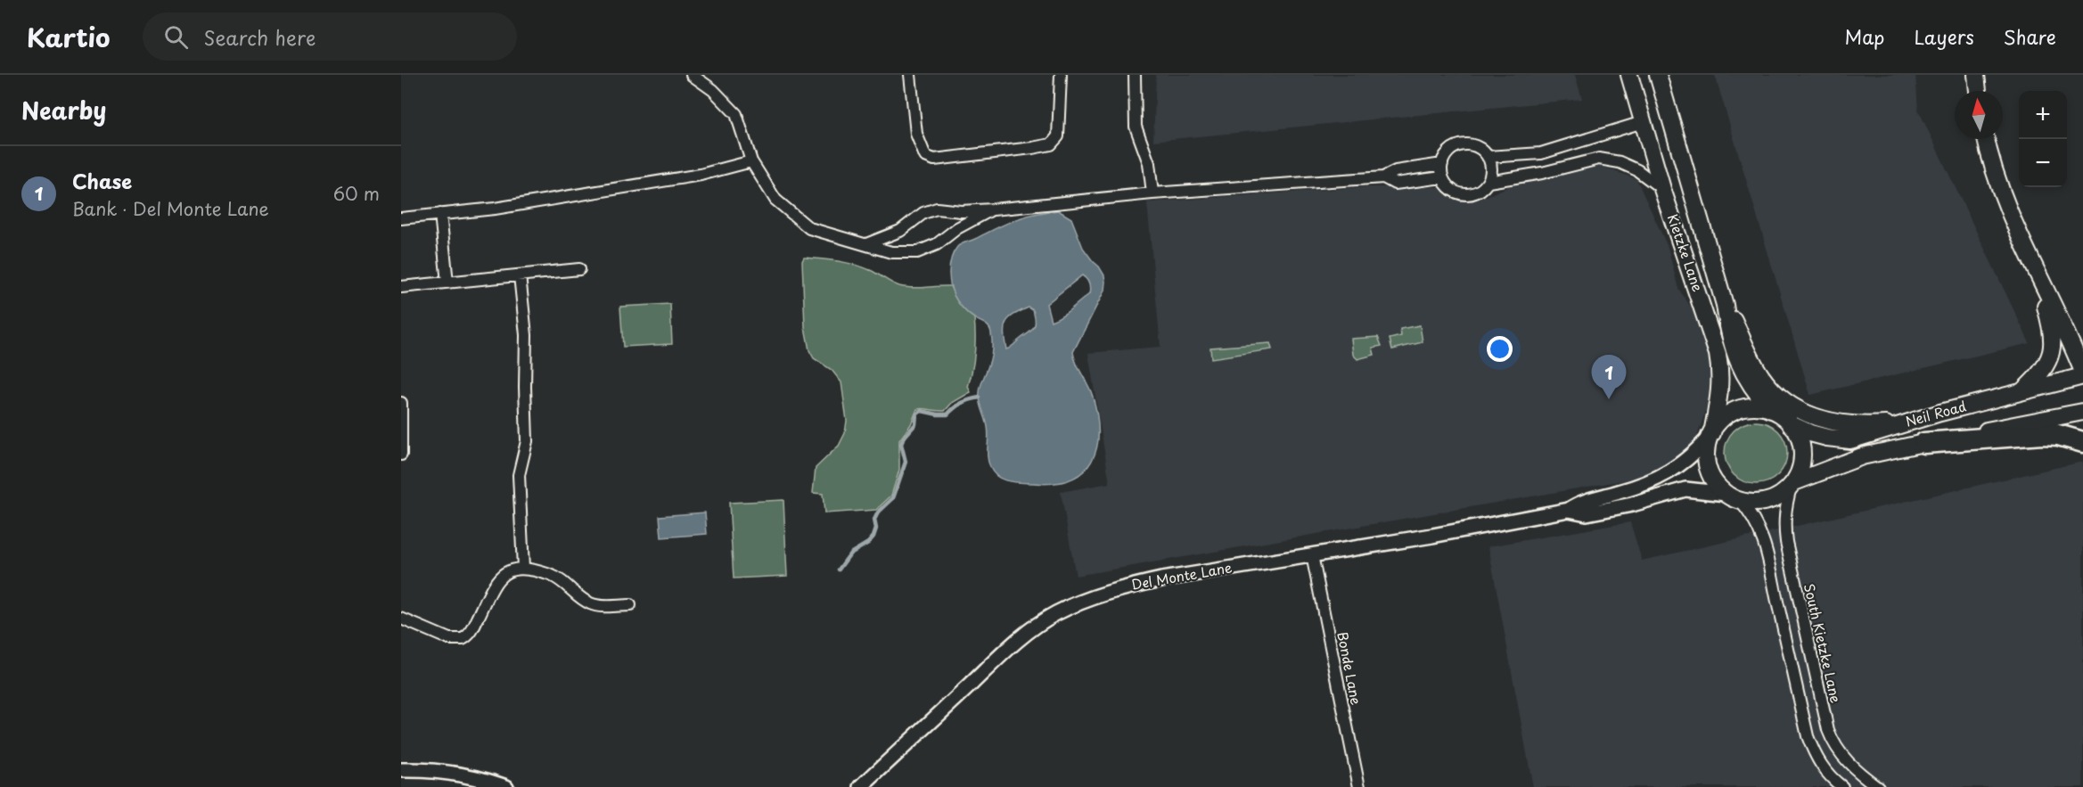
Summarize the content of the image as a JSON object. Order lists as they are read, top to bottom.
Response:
{
  "streets": {
    "main road": ["Kietzke Lane", "Neil Road"],
    "street": ["Del Monte Lane", "South Kietzke Lane", "Bonde Lane"]
  },
  "crossings": [
    ["Kietzke Lane", "Neil Road"],
    ["Kietzke Lane", "Del Monte Lane"],
    ["Kietzke Lane", "South Kietzke Lane"],
    ["Neil Road", "Del Monte Lane"],
    ["Neil Road", "South Kietzke Lane"],
    ["Del Monte Lane", "South Kietzke Lane"],
    ["Del Monte Lane", "Bonde Lane"]
  ],
  "north": "top",
  "page": {
    "header": "Kartio",
    "search": "Search here",
    "nav": ["Map", "Layers", "Share"],
    "heading": "Nearby",
    "map_buttons": ["+", "−"],
    "list": [
      {
        "mark": "1",
        "name": "Chase",
        "note": "Bank · Del Monte Lane",
        "value": "60 m"
      }
    ],
    "pins": "1"
  }
}
